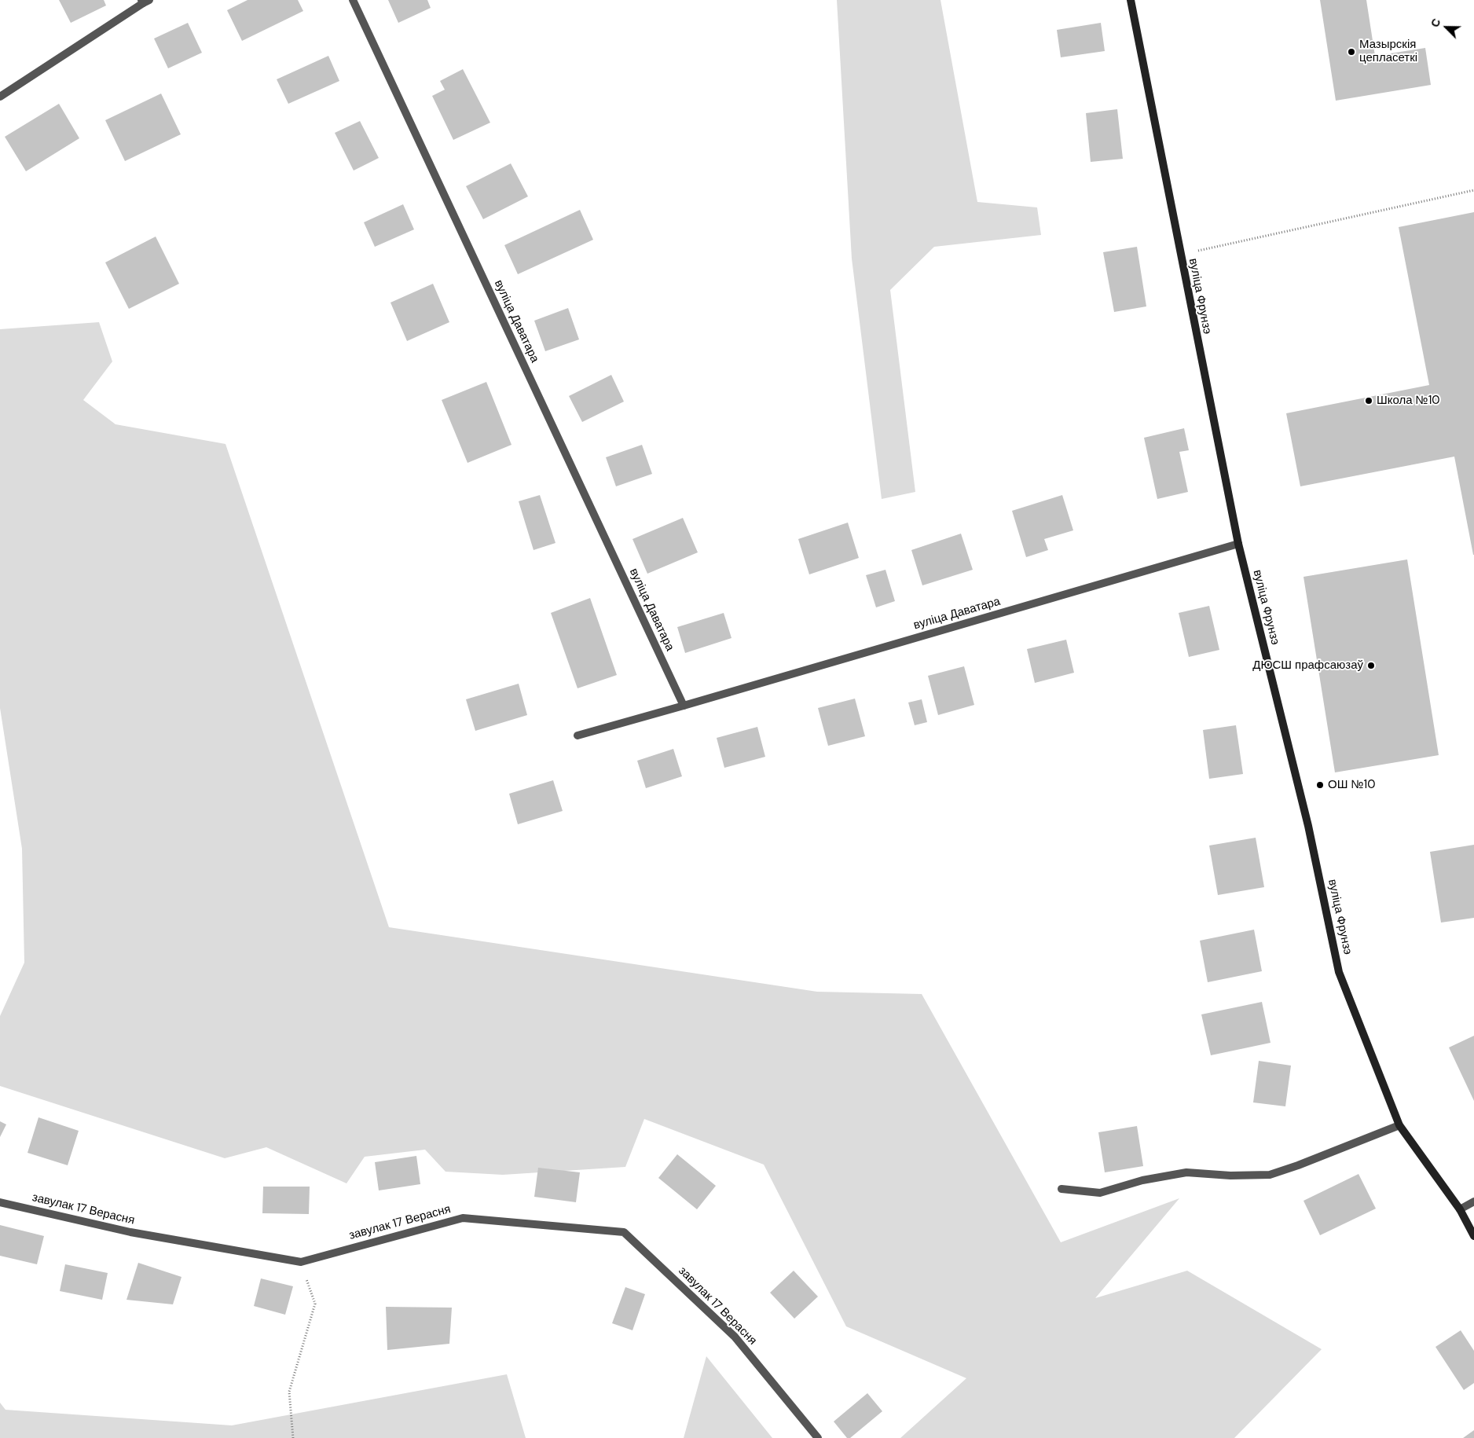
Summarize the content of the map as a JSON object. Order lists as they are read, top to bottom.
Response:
{
  "streets": {
    "street": ["вуліца Фрунзэ", "вуліца Даватара", "завулак 17 Верасня"]
  },
  "crossings": [
    ["вуліца Фрунзэ", "вуліца Даватара"]
  ],
  "places": [
    "Мазырскія цепласеткі",
    "Школа №10",
    "ДЮСШ прафсаюзаў",
    "ОШ №10"
  ],
  "north": "top left"
}
